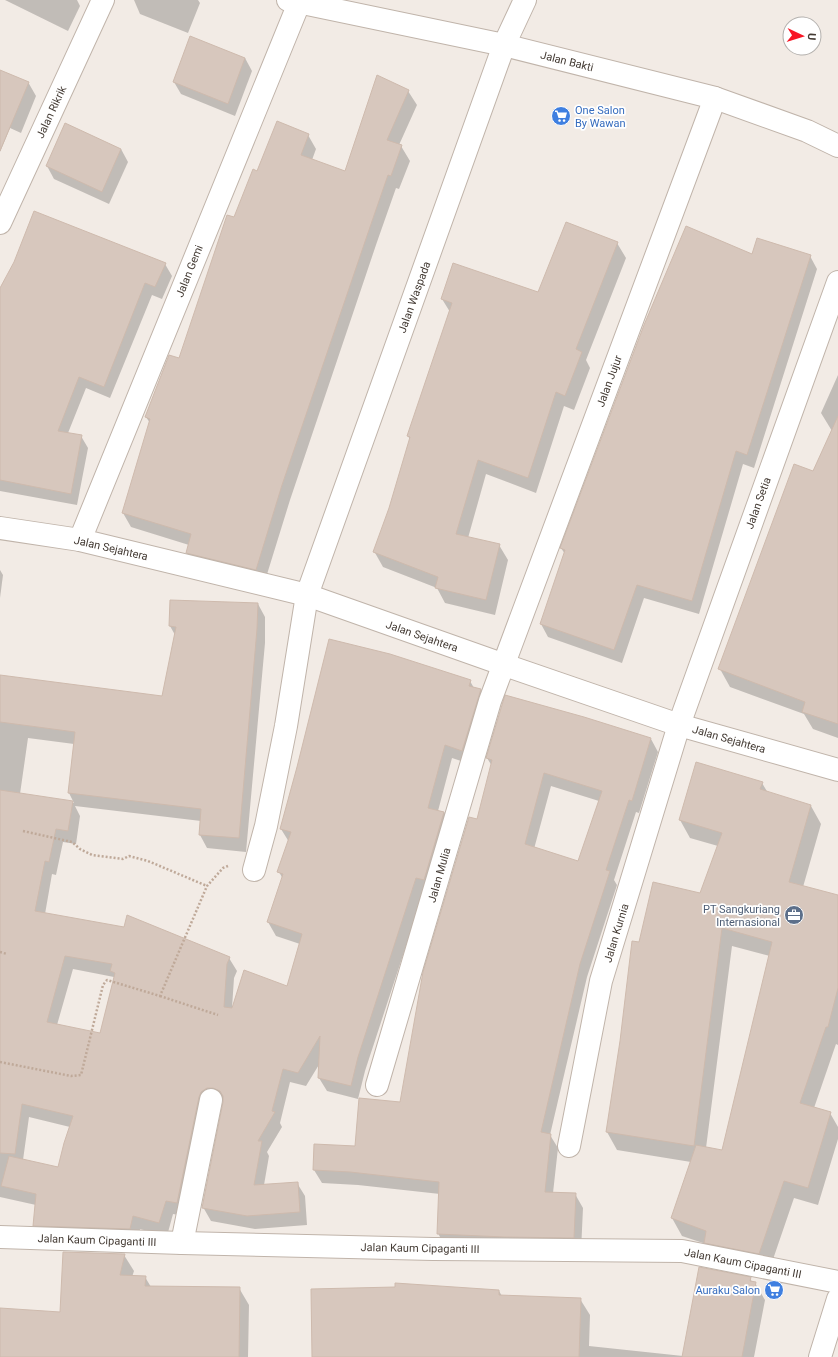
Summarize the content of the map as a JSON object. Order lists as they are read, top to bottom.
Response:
{
  "streets": {
    "street": [
      "Jalan Bakti",
      "Jalan Rikrik",
      "Jalan Gemi",
      "Jalan Waspada",
      "Jalan Jujur",
      "Jalan Setia",
      "Jalan Sejahtera",
      "Jalan Mulia",
      "Jalan Kurnia",
      "Jalan Kaum Cipaganti III"
    ]
  },
  "crossings": [
    ["Jalan Bakti", "Jalan Gemi"],
    ["Jalan Bakti", "Jalan Waspada"],
    ["Jalan Bakti", "Jalan Jujur"],
    ["Jalan Gemi", "Jalan Sejahtera"],
    ["Jalan Waspada", "Jalan Sejahtera"],
    ["Jalan Jujur", "Jalan Sejahtera"],
    ["Jalan Jujur", "Jalan Mulia"],
    ["Jalan Setia", "Jalan Sejahtera"],
    ["Jalan Setia", "Jalan Kurnia"],
    ["Jalan Sejahtera", "Jalan Mulia"],
    ["Jalan Sejahtera", "Jalan Kurnia"]
  ],
  "places": {
    "supermarket": ["One Salon By Wawan", "Auraku Salon"],
    "office": ["PT Sangkuriang Internasional"]
  },
  "north": "right"
}
